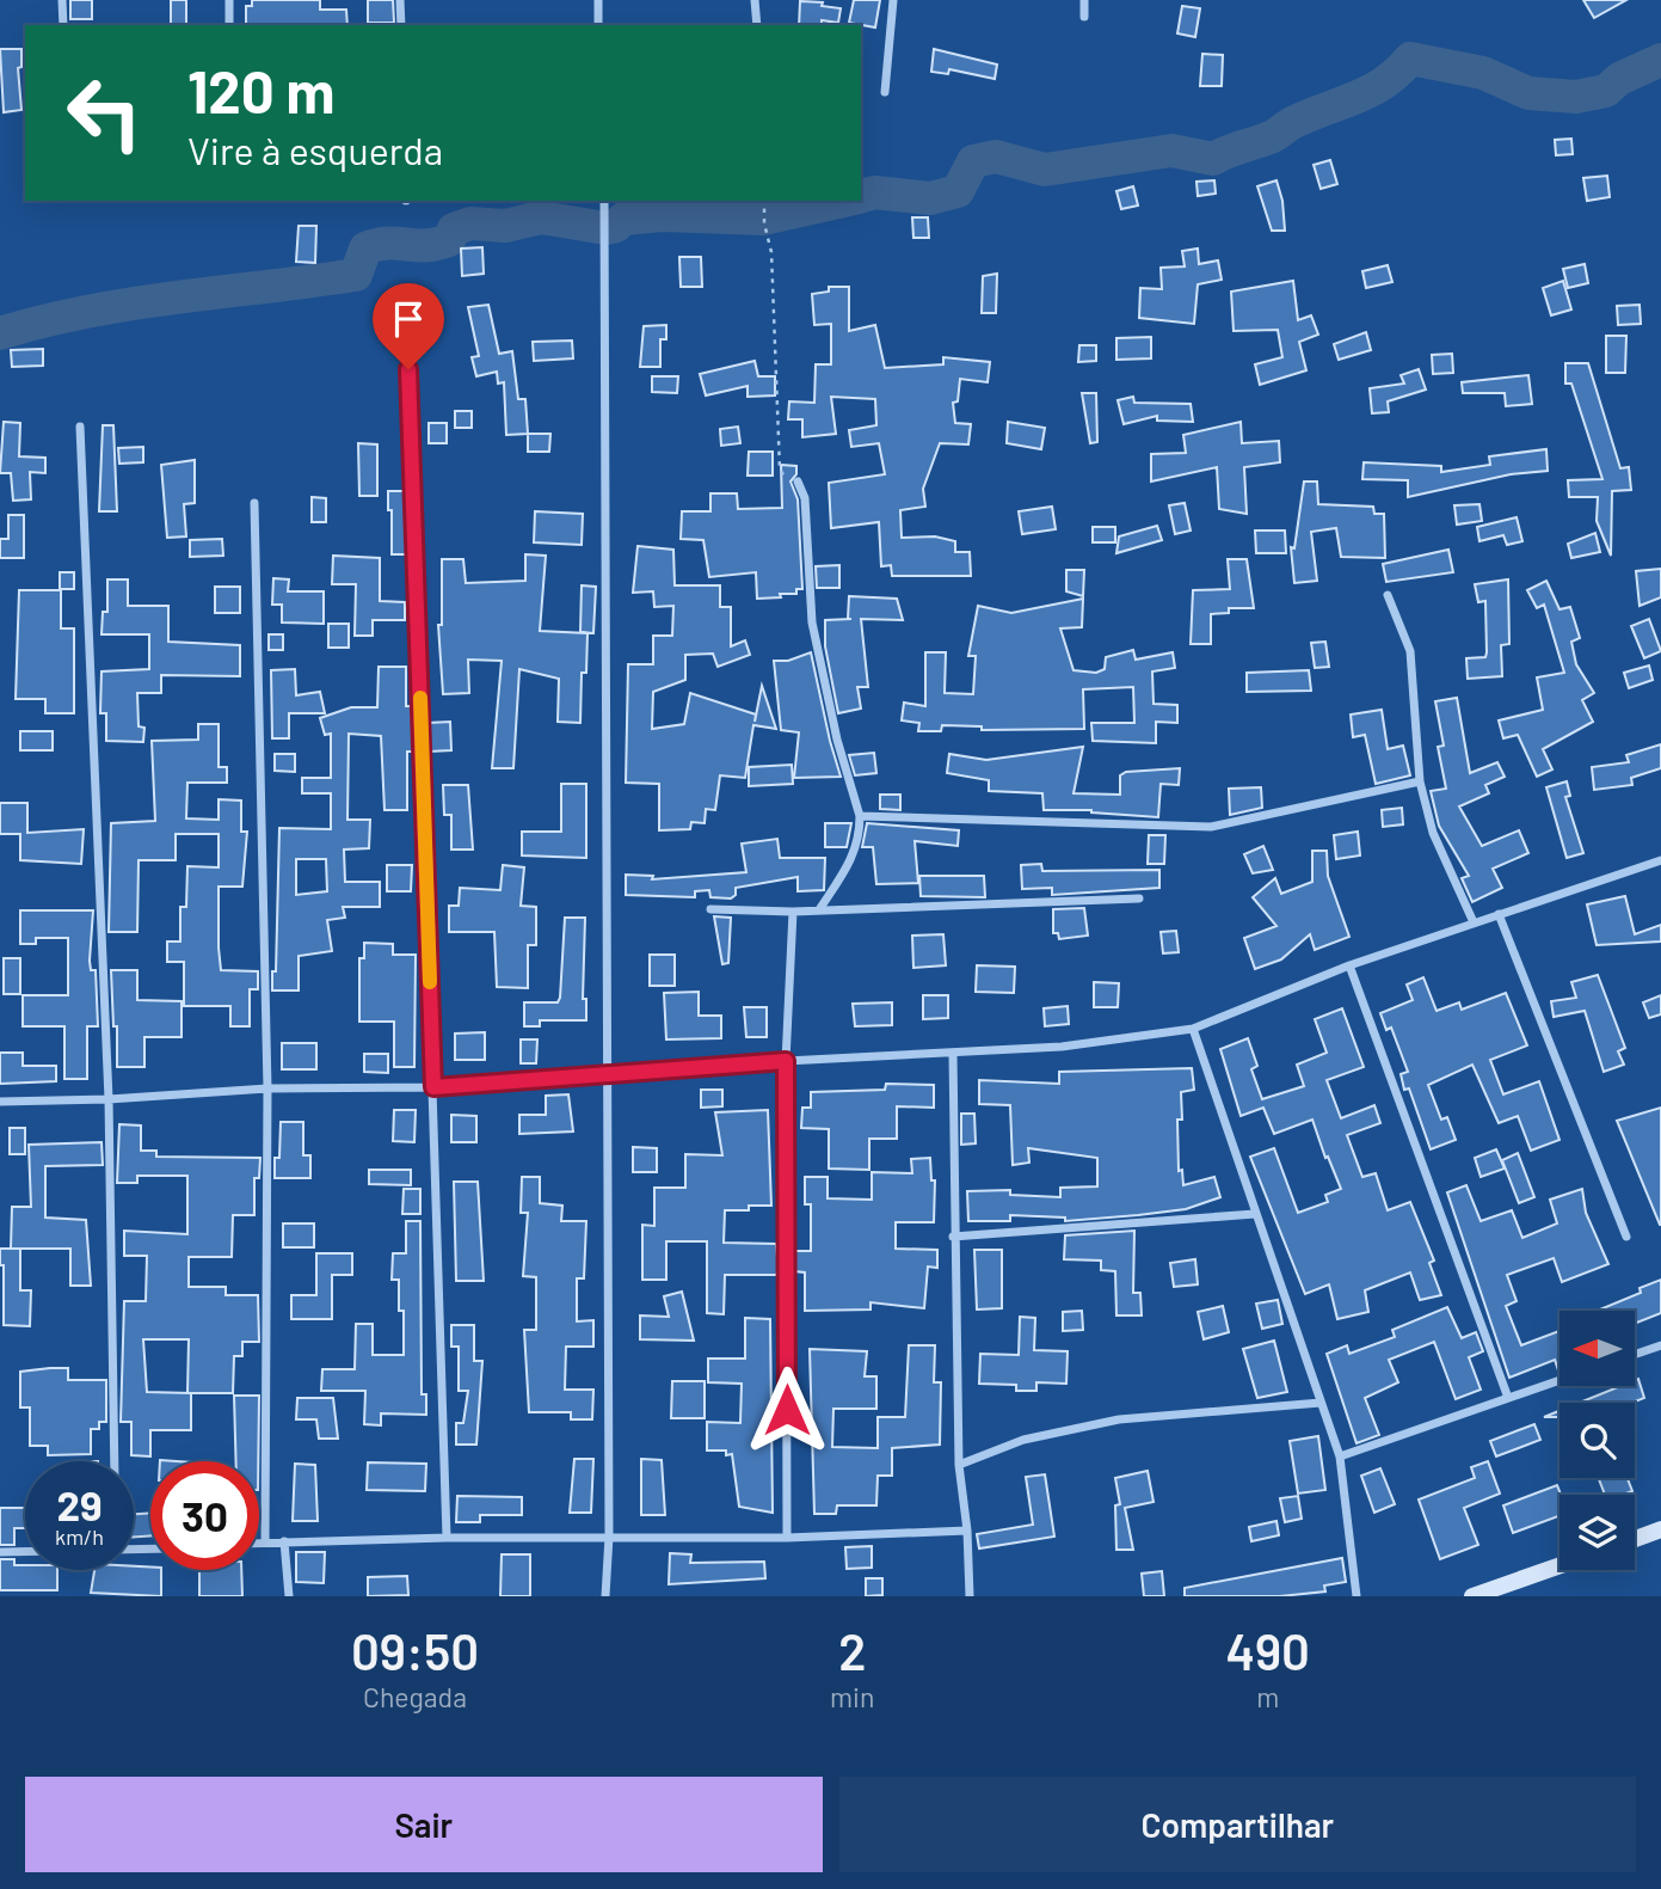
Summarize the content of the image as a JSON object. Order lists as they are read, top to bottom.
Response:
{
  "north": "left",
  "page": {
    "turn": ["120 m", "Vire à esquerda"],
    "speed": "29 km/h",
    "limit": "30",
    "eta": [
      "09:50",
      "Chegada",
      "2",
      "min",
      "490",
      "m"
    ],
    "buttons": ["Sair", "Compartilhar"]
  }
}
